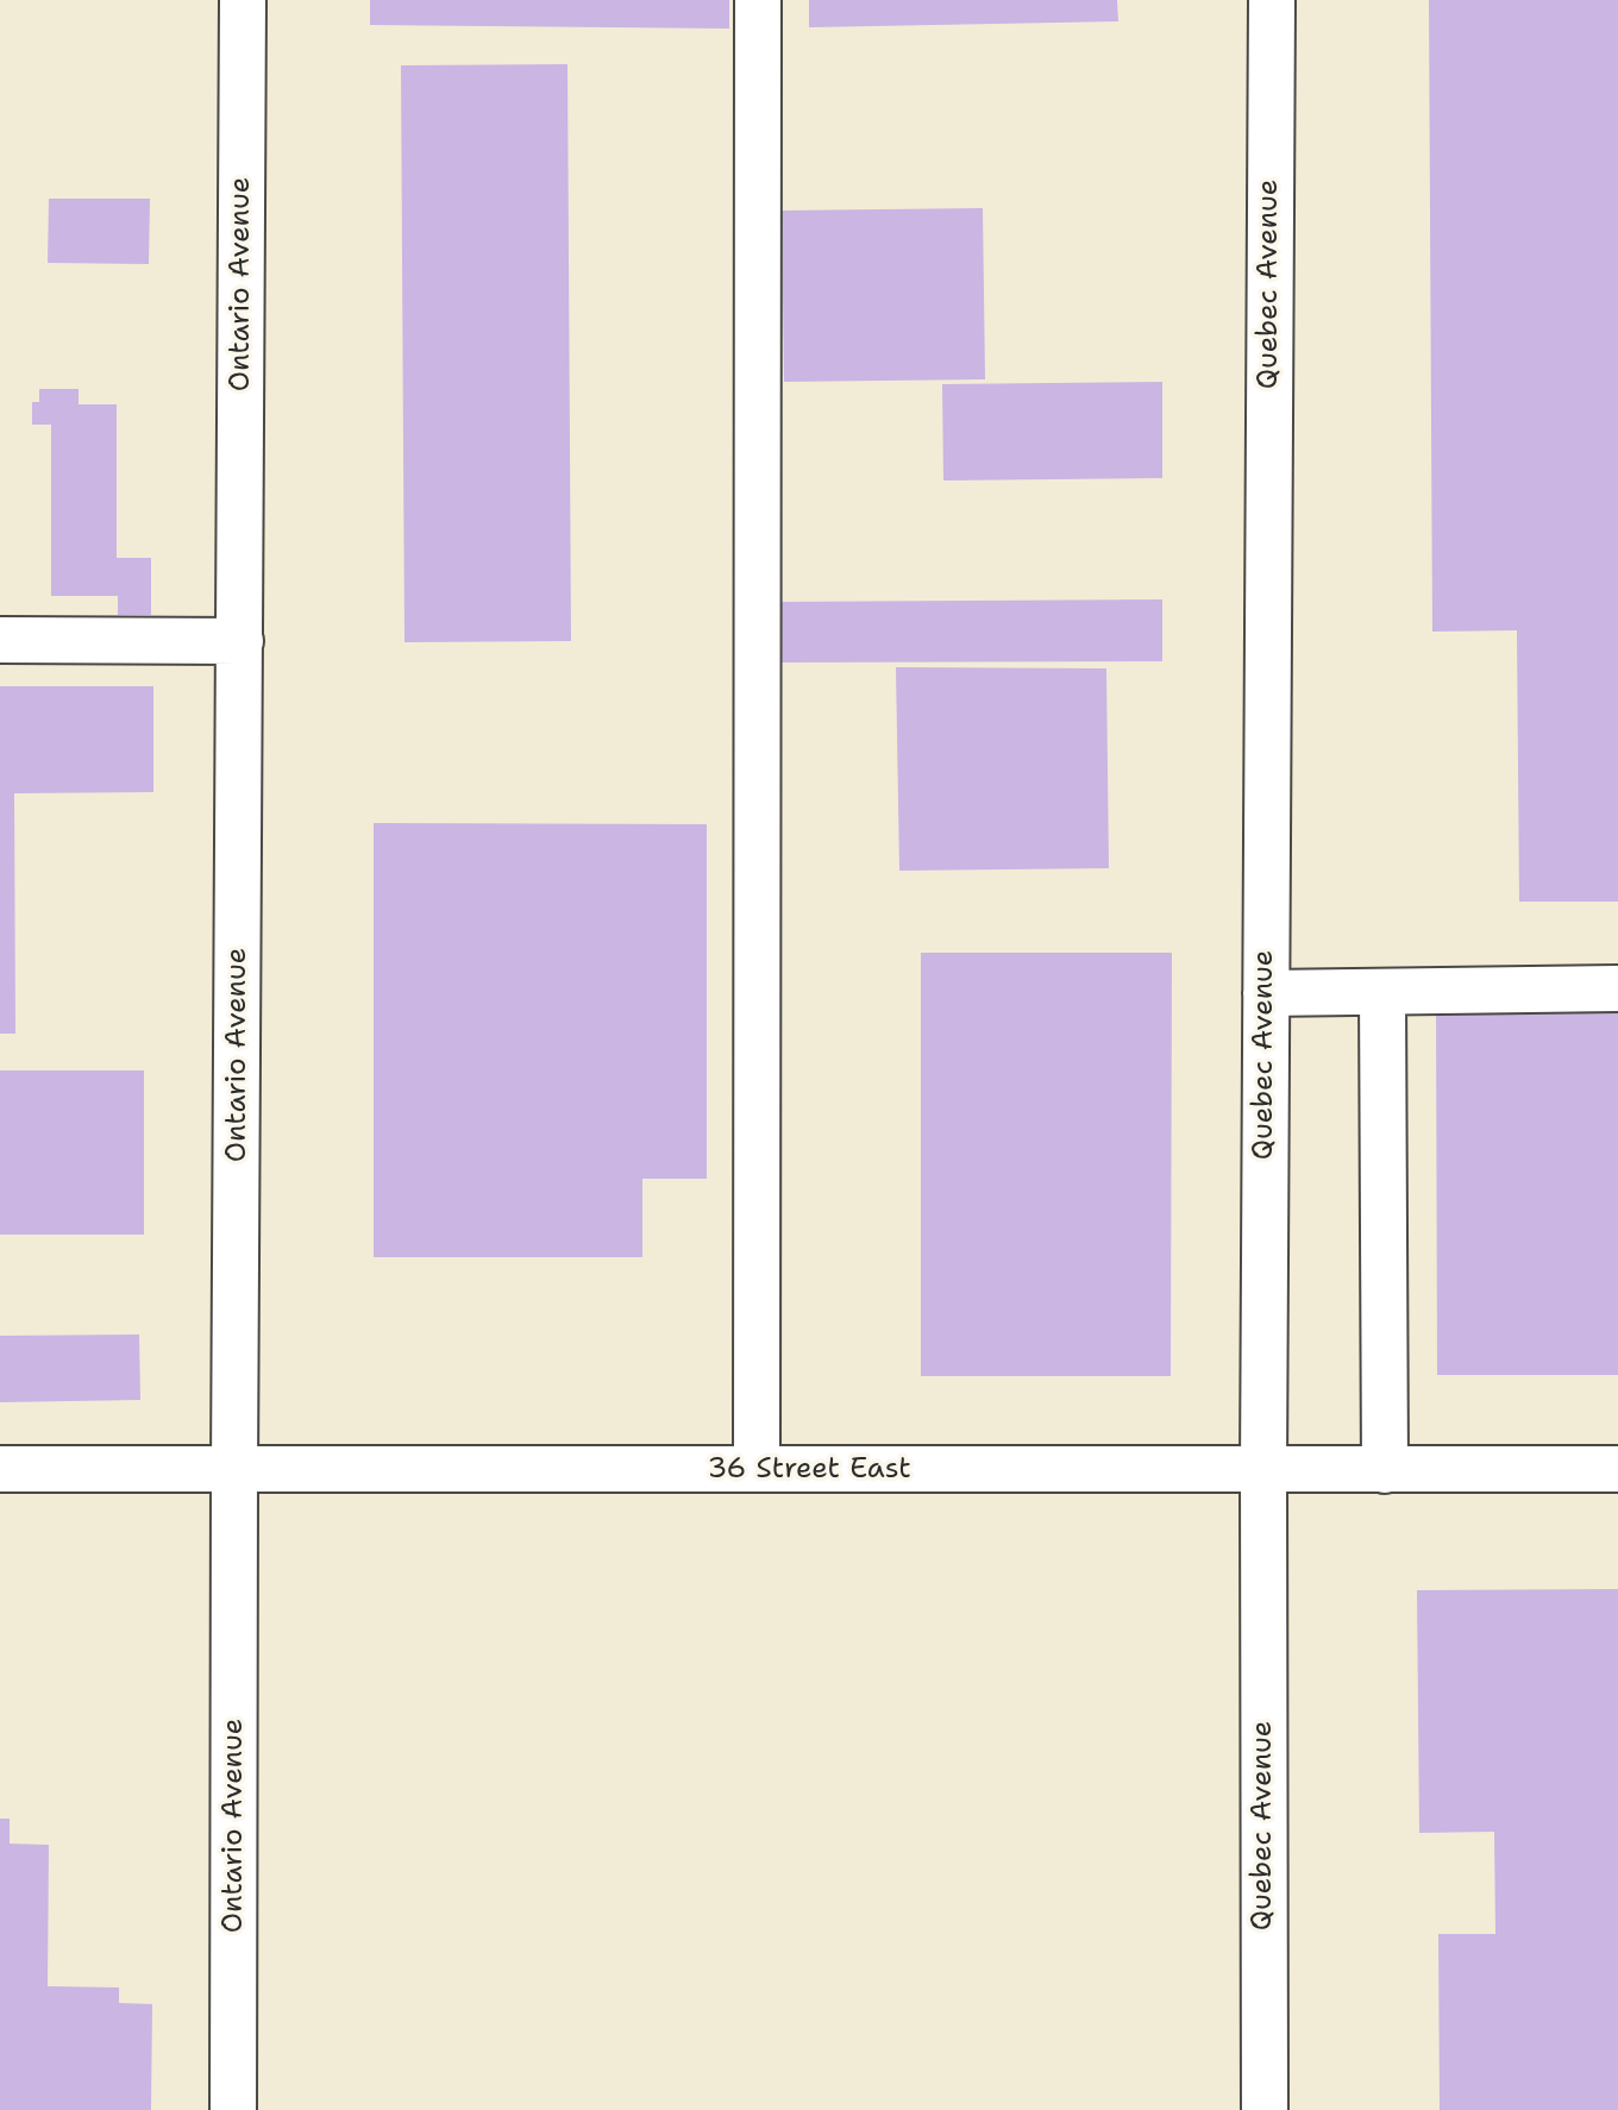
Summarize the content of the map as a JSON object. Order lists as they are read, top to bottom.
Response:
{
  "streets": {
    "street": ["Ontario Avenue", "Quebec Avenue", "36 Street East"]
  },
  "crossings": [
    ["Ontario Avenue", "36 Street East"],
    ["Quebec Avenue", "36 Street East"]
  ]
}
